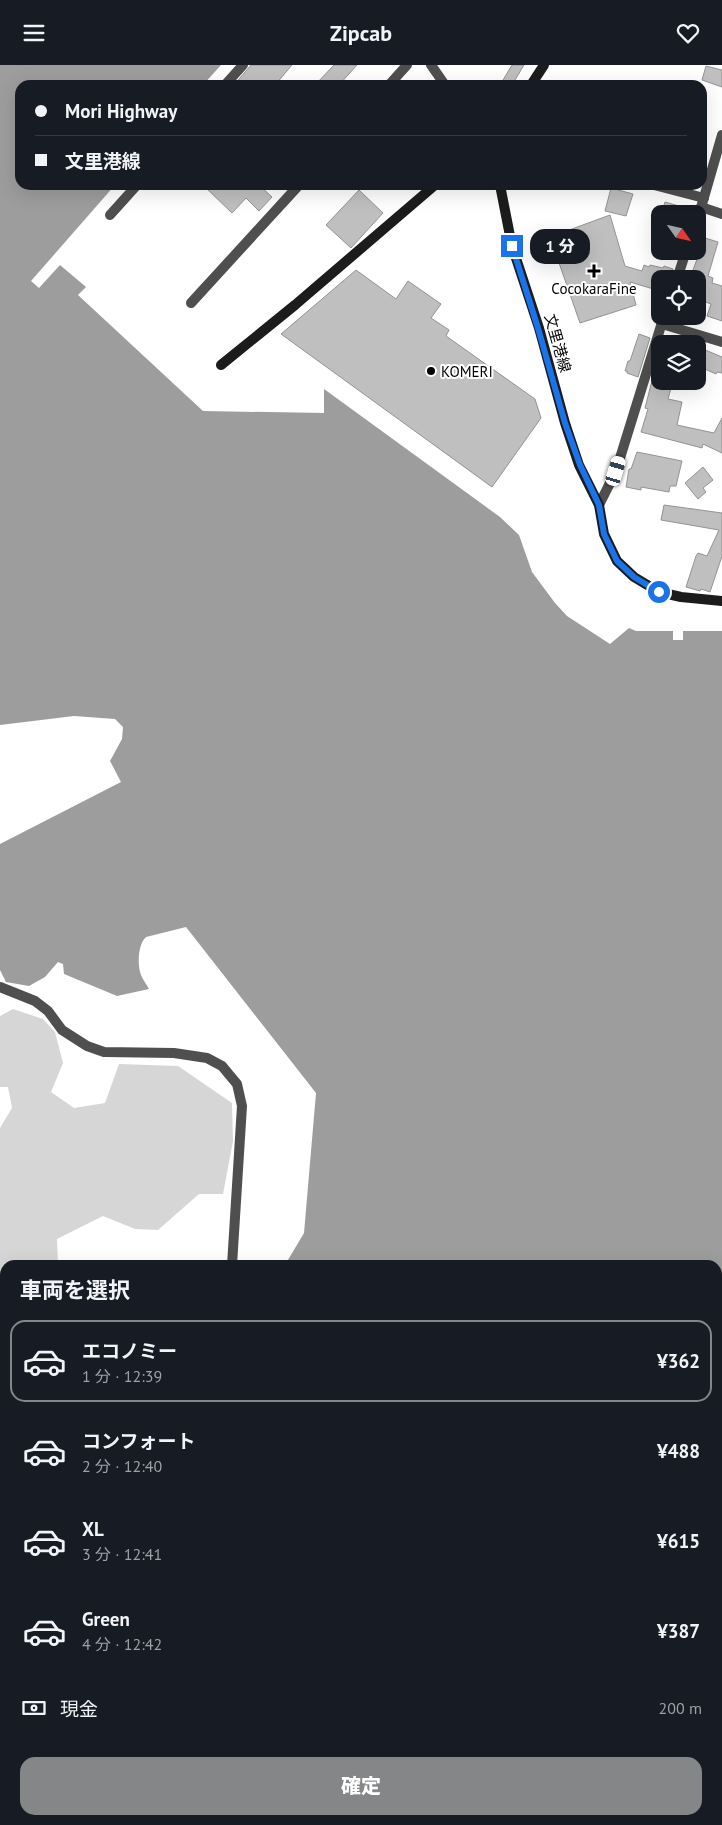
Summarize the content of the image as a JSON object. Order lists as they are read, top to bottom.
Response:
{
  "streets": {
    "main road": ["文里港線"]
  },
  "places": {
    "health": ["CocokaraFine"],
    "other": ["KOMERI"]
  },
  "north": "bottom right",
  "page": {
    "header": "Zipcab",
    "banner": ["Mori Highway", "文里港線"],
    "bubble": "1 分",
    "heading": "車両を選択",
    "list": [
      {
        "name": "エコノミー",
        "note": "1 分 · 12:39",
        "value": "¥362"
      },
      {
        "name": "コンフォート",
        "note": "2 分 · 12:40",
        "value": "¥488"
      },
      {
        "name": "XL",
        "note": "3 分 · 12:41",
        "value": "¥615"
      },
      {
        "name": "Green",
        "note": "4 分 · 12:42",
        "value": "¥387"
      }
    ],
    "pay": ["現金", "200 m"],
    "buttons": "確定"
  }
}
